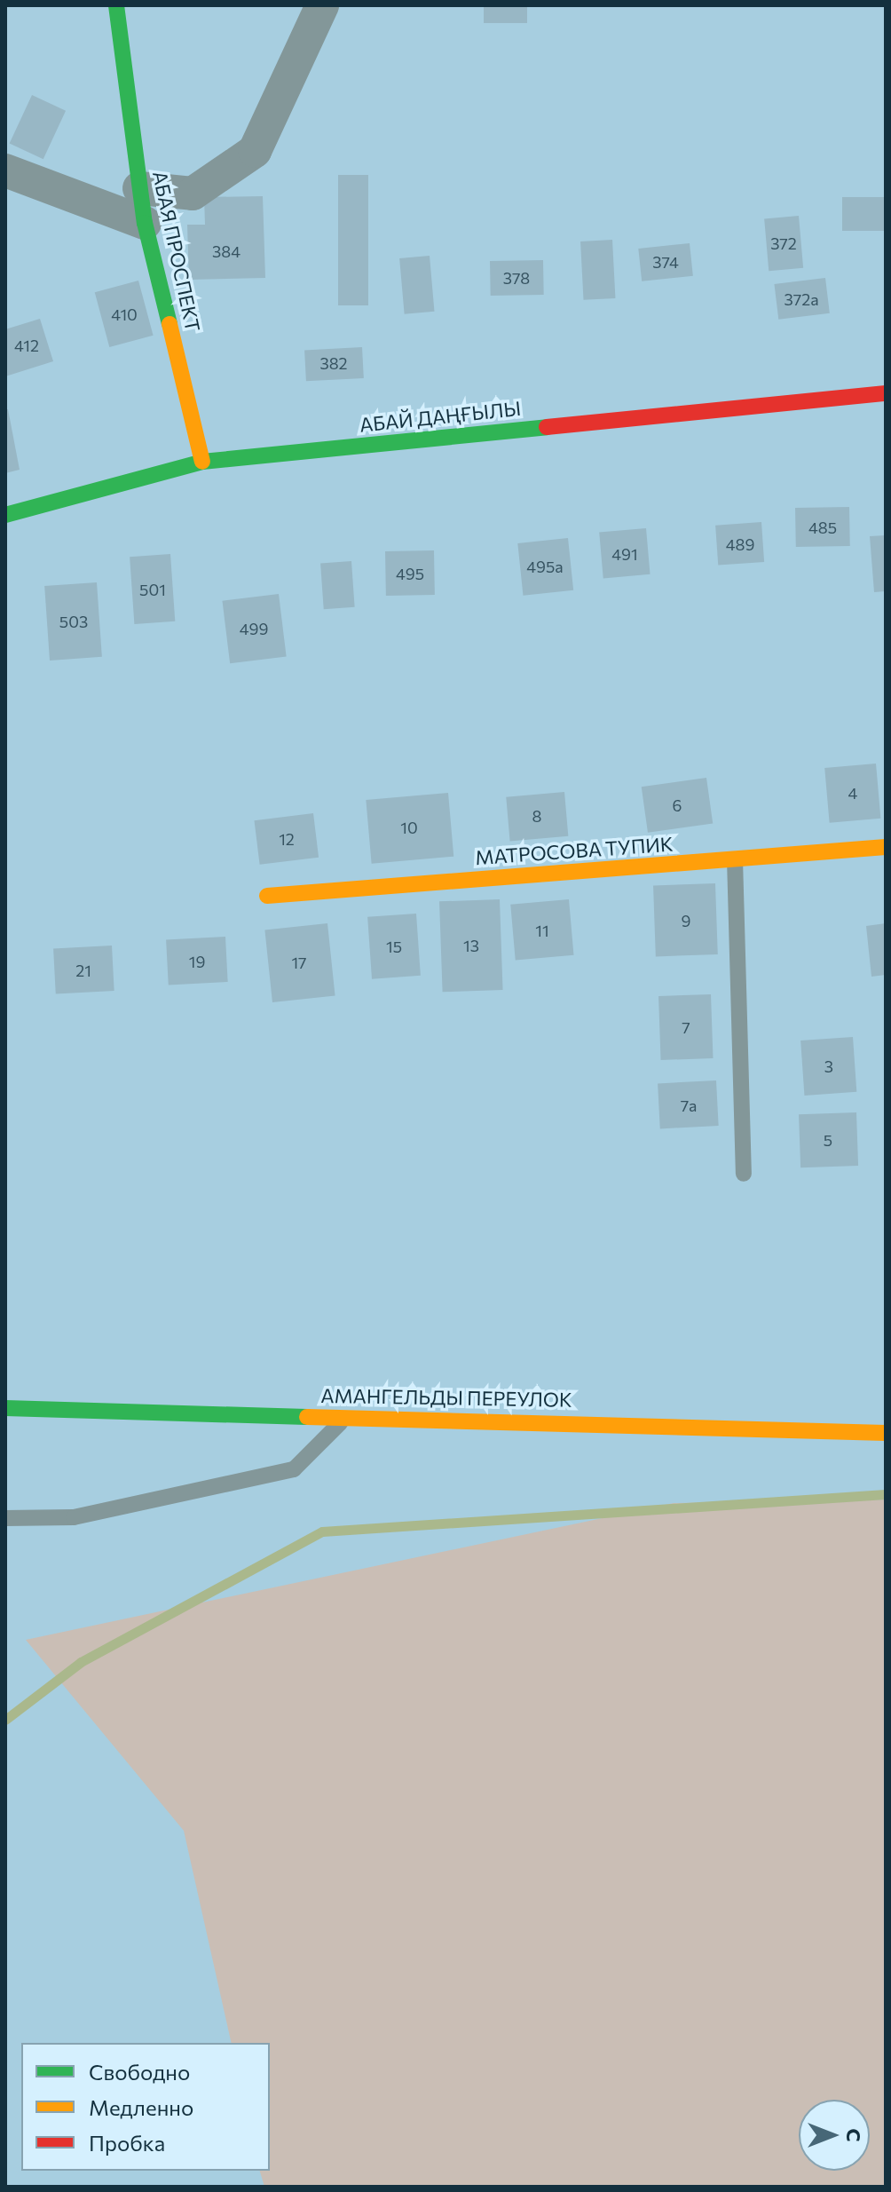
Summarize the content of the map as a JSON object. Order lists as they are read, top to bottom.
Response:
{
  "streets": {
    "street": [
      "АБАЯ ПРОСПЕКТ",
      "АБАЙ ДАҢҒЫЛЫ",
      "МАТРОСОВА ТУПИК",
      "АМАНГЕЛЬДЫ ПЕРЕУЛОК"
    ]
  },
  "crossings": [
    ["АБАЯ ПРОСПЕКТ", "АБАЙ ДАҢҒЫЛЫ"]
  ],
  "house_numbers": [
    "372",
    "384",
    "374",
    "378",
    "372а",
    "410",
    "412",
    "382",
    "485",
    "489",
    "491",
    "495а",
    "495",
    "501",
    "503",
    "499",
    "4",
    "6",
    "8",
    "10",
    "12",
    "9",
    "11",
    "13",
    "15",
    "19",
    "17",
    "21",
    "7",
    "3",
    "7а",
    "5"
  ],
  "legend": ["Свободно", "Медленно", "Пробка"],
  "north": "right"
}
